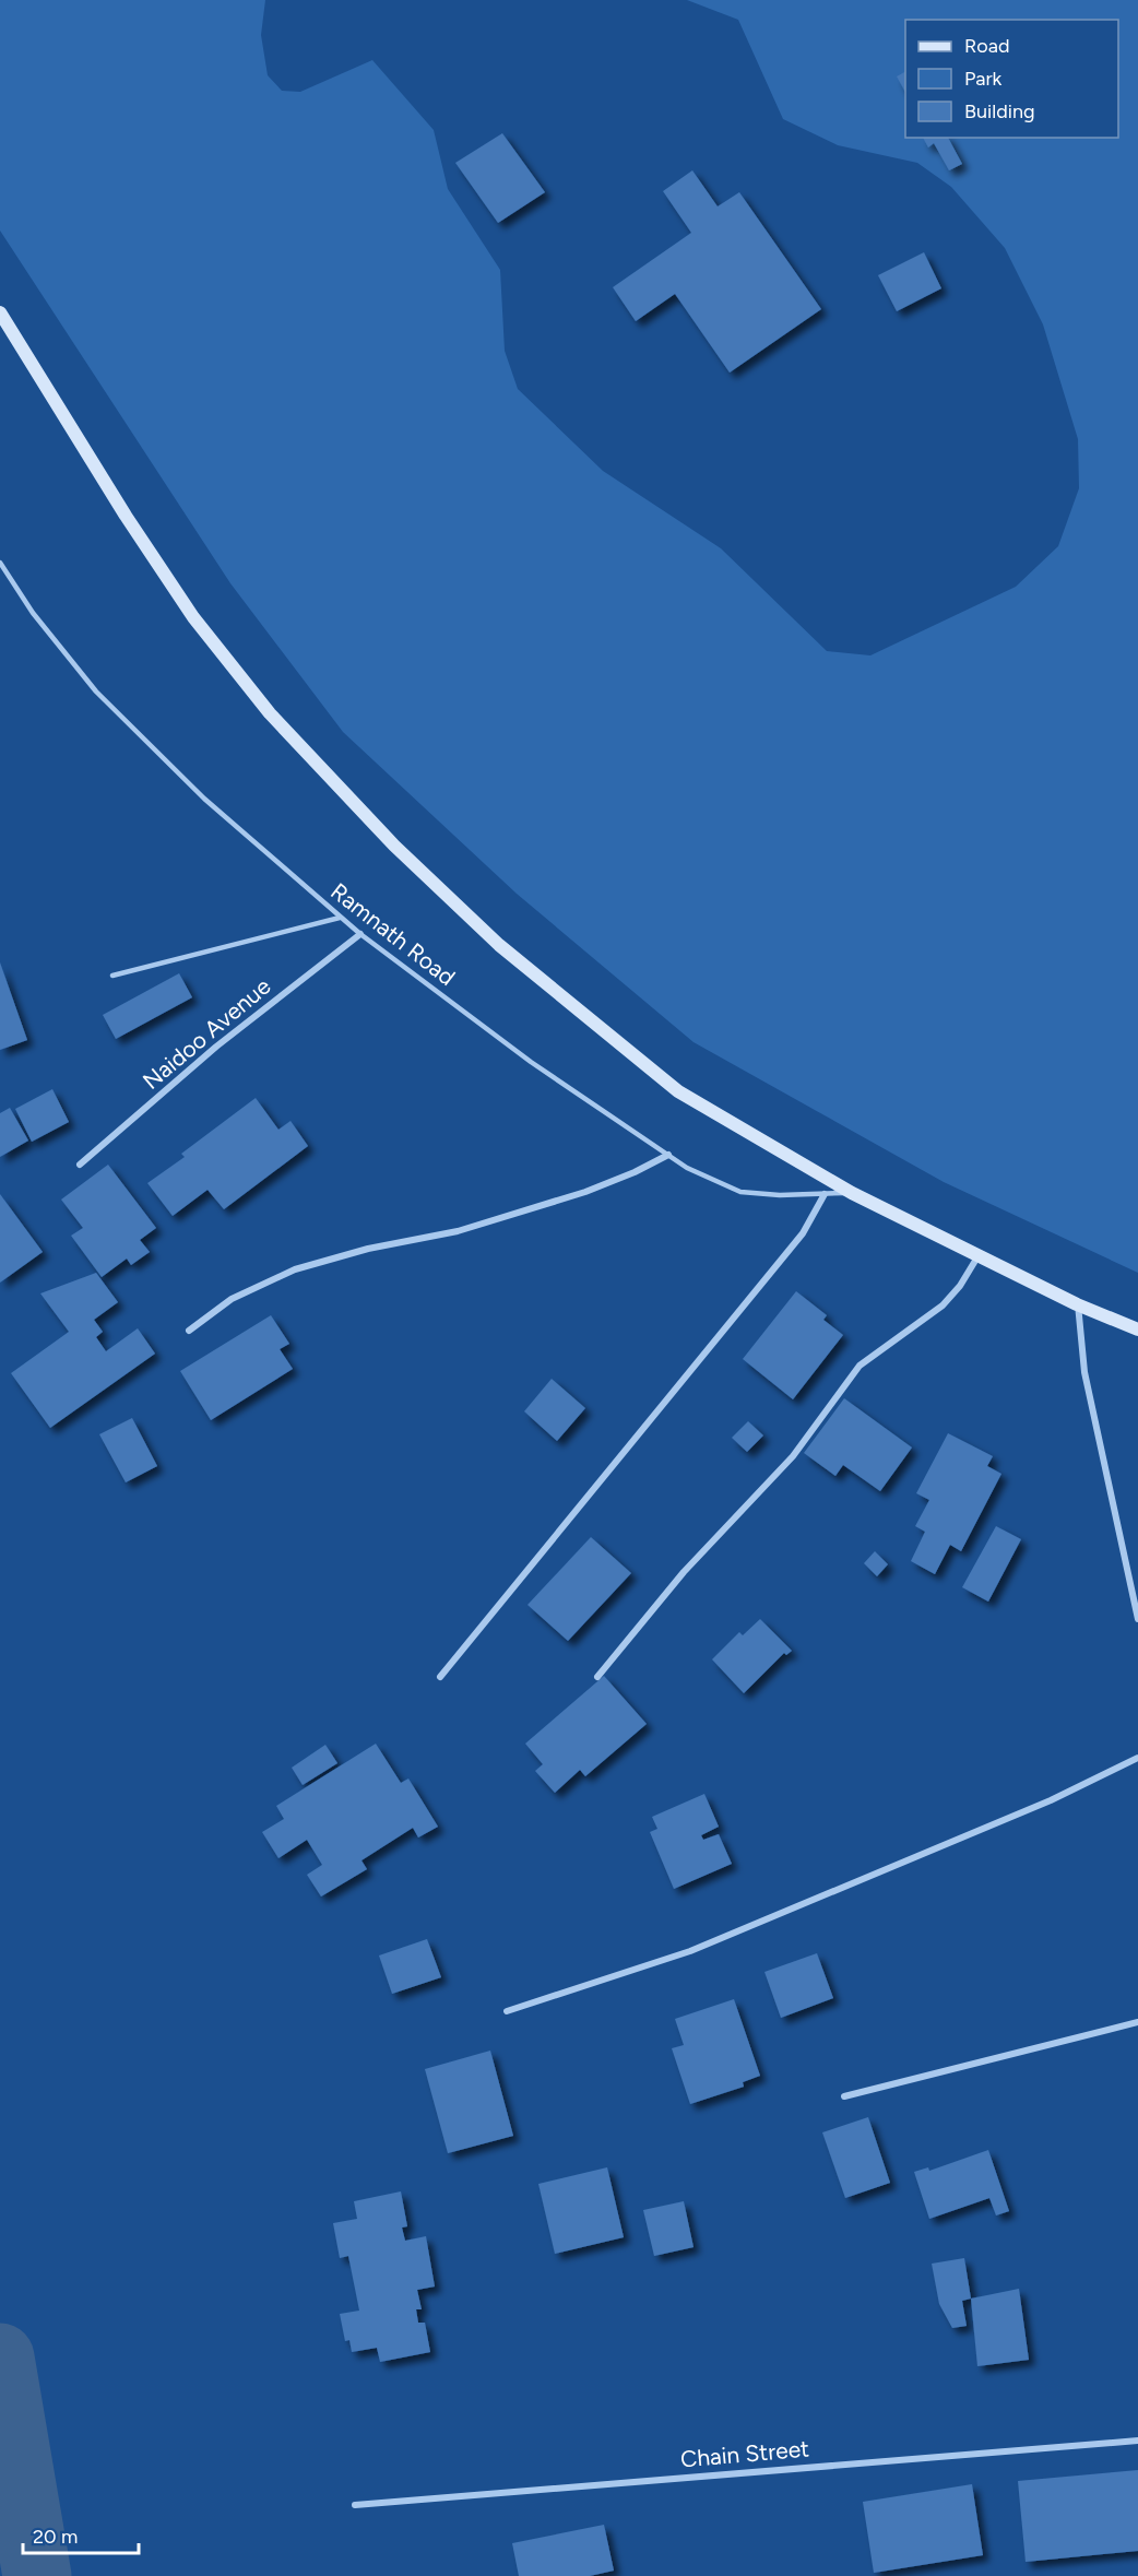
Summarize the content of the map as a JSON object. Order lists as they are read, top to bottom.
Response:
{
  "streets": {
    "street": ["Naidoo Avenue", "Chain Street"],
    "lane": ["Ramnath Road"]
  },
  "crossings": [
    ["Ramnath Road", "Naidoo Avenue"]
  ],
  "legend": ["Road", "Park", "Building"],
  "scale_bar": "20 m"
}
